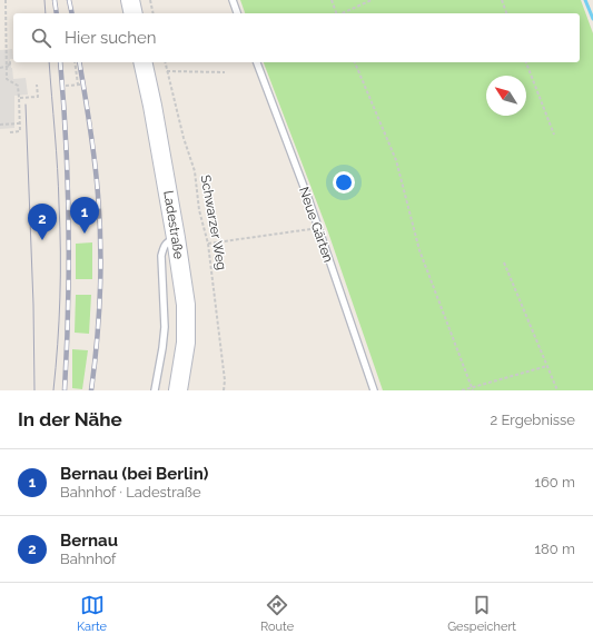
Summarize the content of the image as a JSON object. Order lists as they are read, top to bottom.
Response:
{
  "streets": {
    "street": ["Ladestraße"],
    "lane": ["Neue Gärten"],
    "path": ["Schwarzer Weg"]
  },
  "north": "top left",
  "page": {
    "search": "Hier suchen",
    "pins": ["1", "2"],
    "heading": ["In der Nähe", "2 Ergebnisse"],
    "list": [
      {
        "mark": "1",
        "name": "Bernau (bei Berlin)",
        "note": "Bahnhof · Ladestraße",
        "value": "160 m"
      },
      {
        "mark": "2",
        "name": "Bernau",
        "note": "Bahnhof",
        "value": "180 m"
      }
    ],
    "nav": ["Karte", "Route", "Gespeichert"]
  }
}
